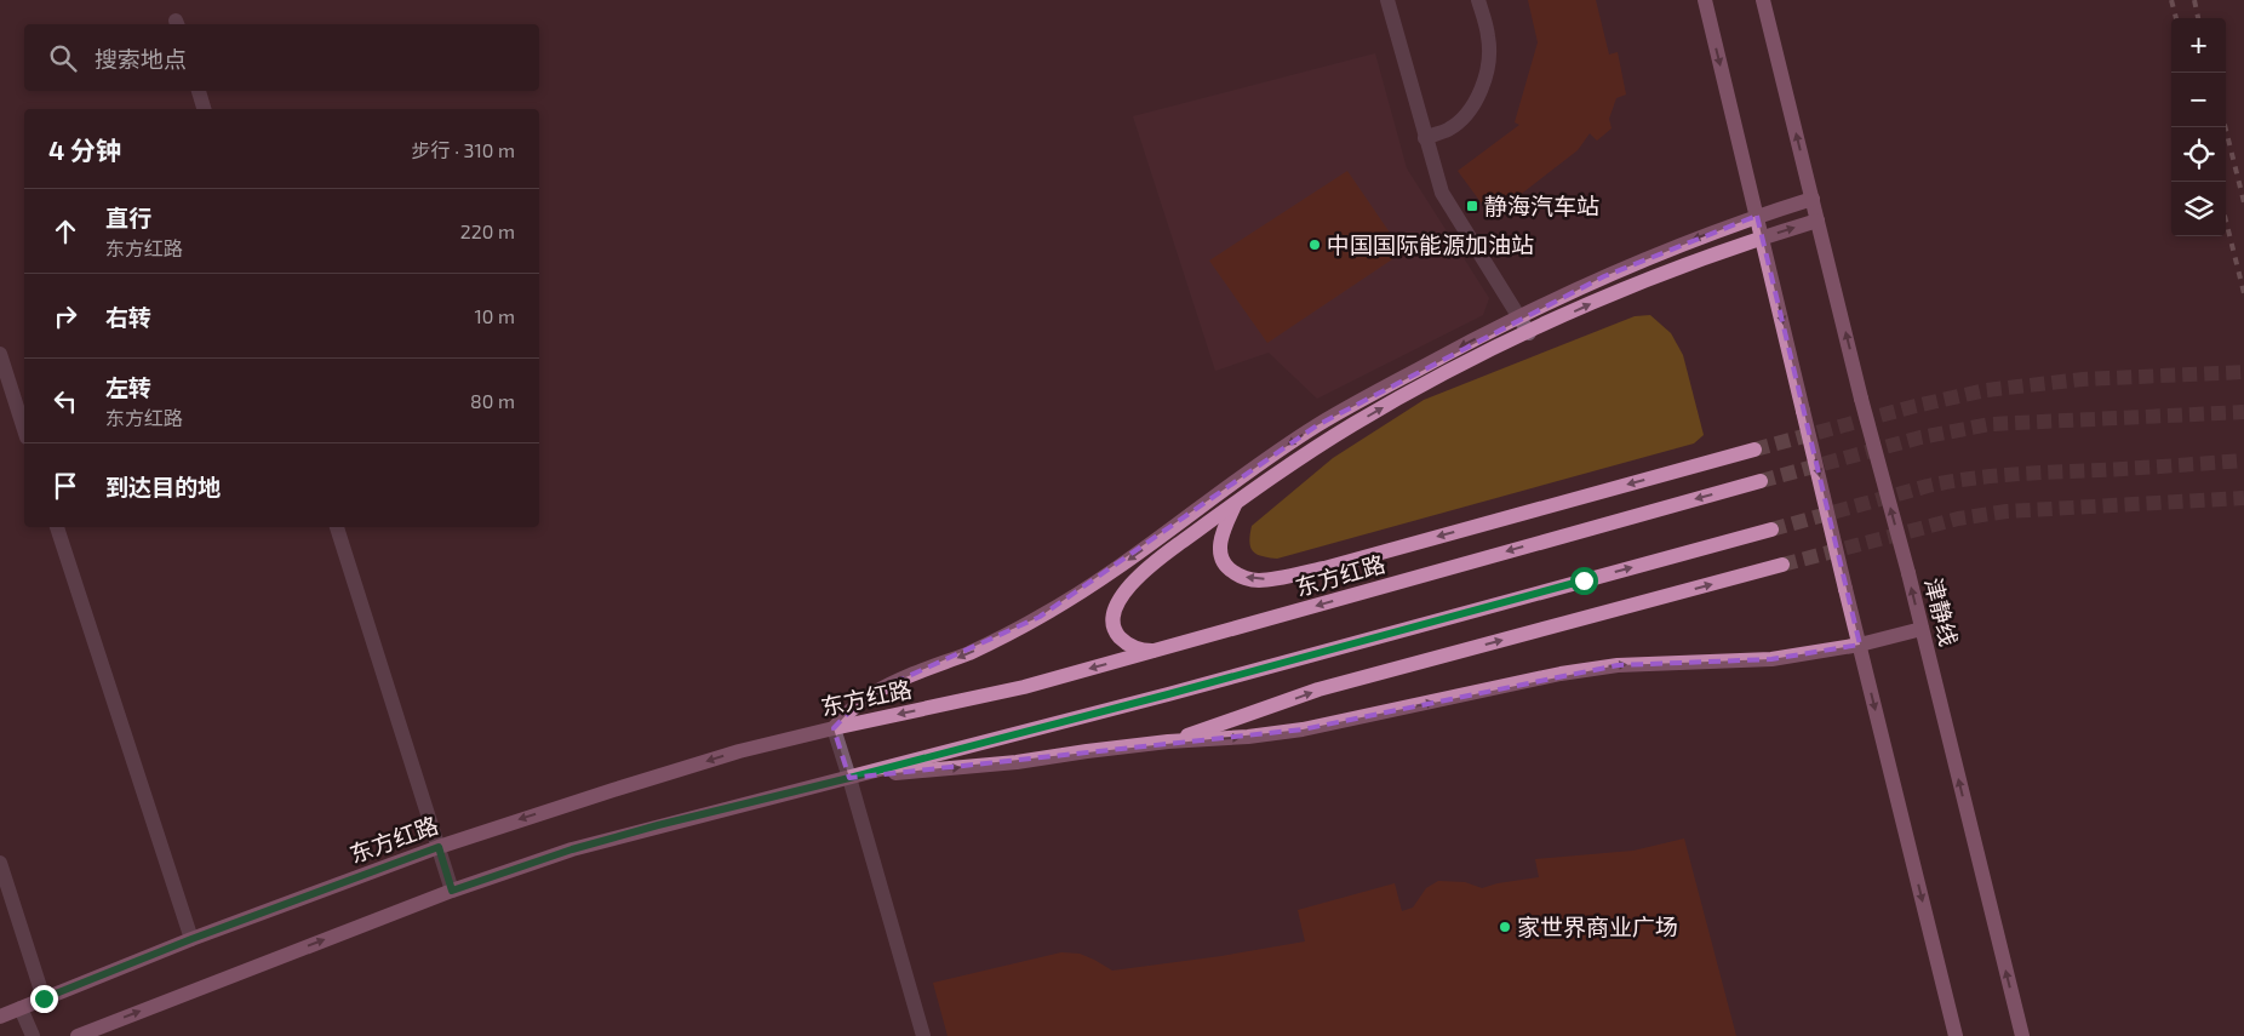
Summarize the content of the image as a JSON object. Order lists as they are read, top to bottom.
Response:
{
  "streets": {
    "main road": ["东方红路", "津静线"]
  },
  "places": {
    "transit": ["静海汽车站"],
    "other": ["中国国际能源加油站", "家世界商业广场"]
  },
  "page": {
    "map_buttons": ["+", "−"],
    "search": "搜索地点",
    "heading": ["4 分钟", "步行 · 310 m"],
    "list": [
      ["直行", "东方红路", "220 m"],
      ["右转", "10 m"],
      ["左转", "东方红路", "80 m"],
      "到达目的地"
    ]
  }
}
